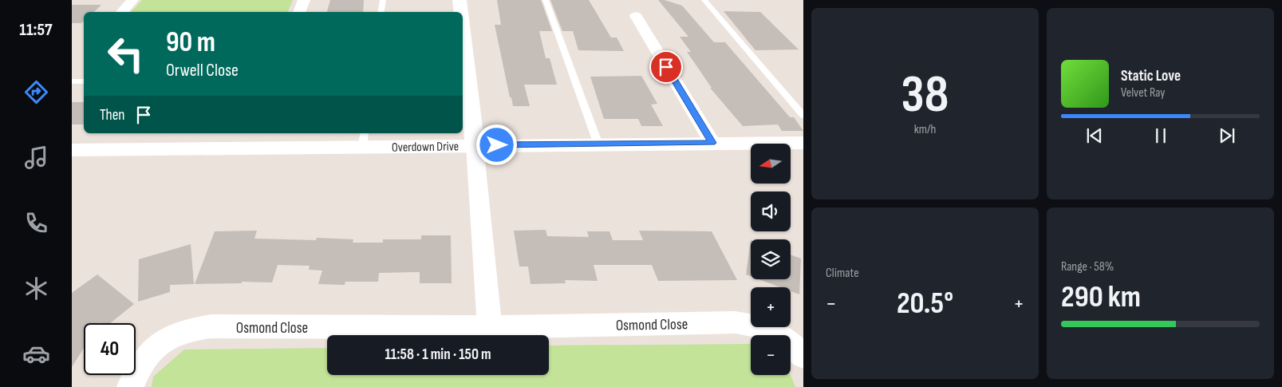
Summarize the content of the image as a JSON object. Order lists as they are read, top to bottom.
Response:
{
  "streets": {
    "street": ["Overdown Drive", "Osmond Close"]
  },
  "north": "left",
  "page": {
    "tabs": "11:57",
    "tile": [
      ["38", "km/h"],
      "Climate",
      ["Range · 58%", "290 km"]
    ],
    "turn": ["90 m", "Orwell Close"],
    "song": ["Static Love", "Velvet Ray"],
    "then": "Then",
    "map_buttons": ["+", "−"],
    "heat": ["−", "20.5°", "+"],
    "limit": "40",
    "trip": "11:58 · 1 min · 150 m"
  }
}
